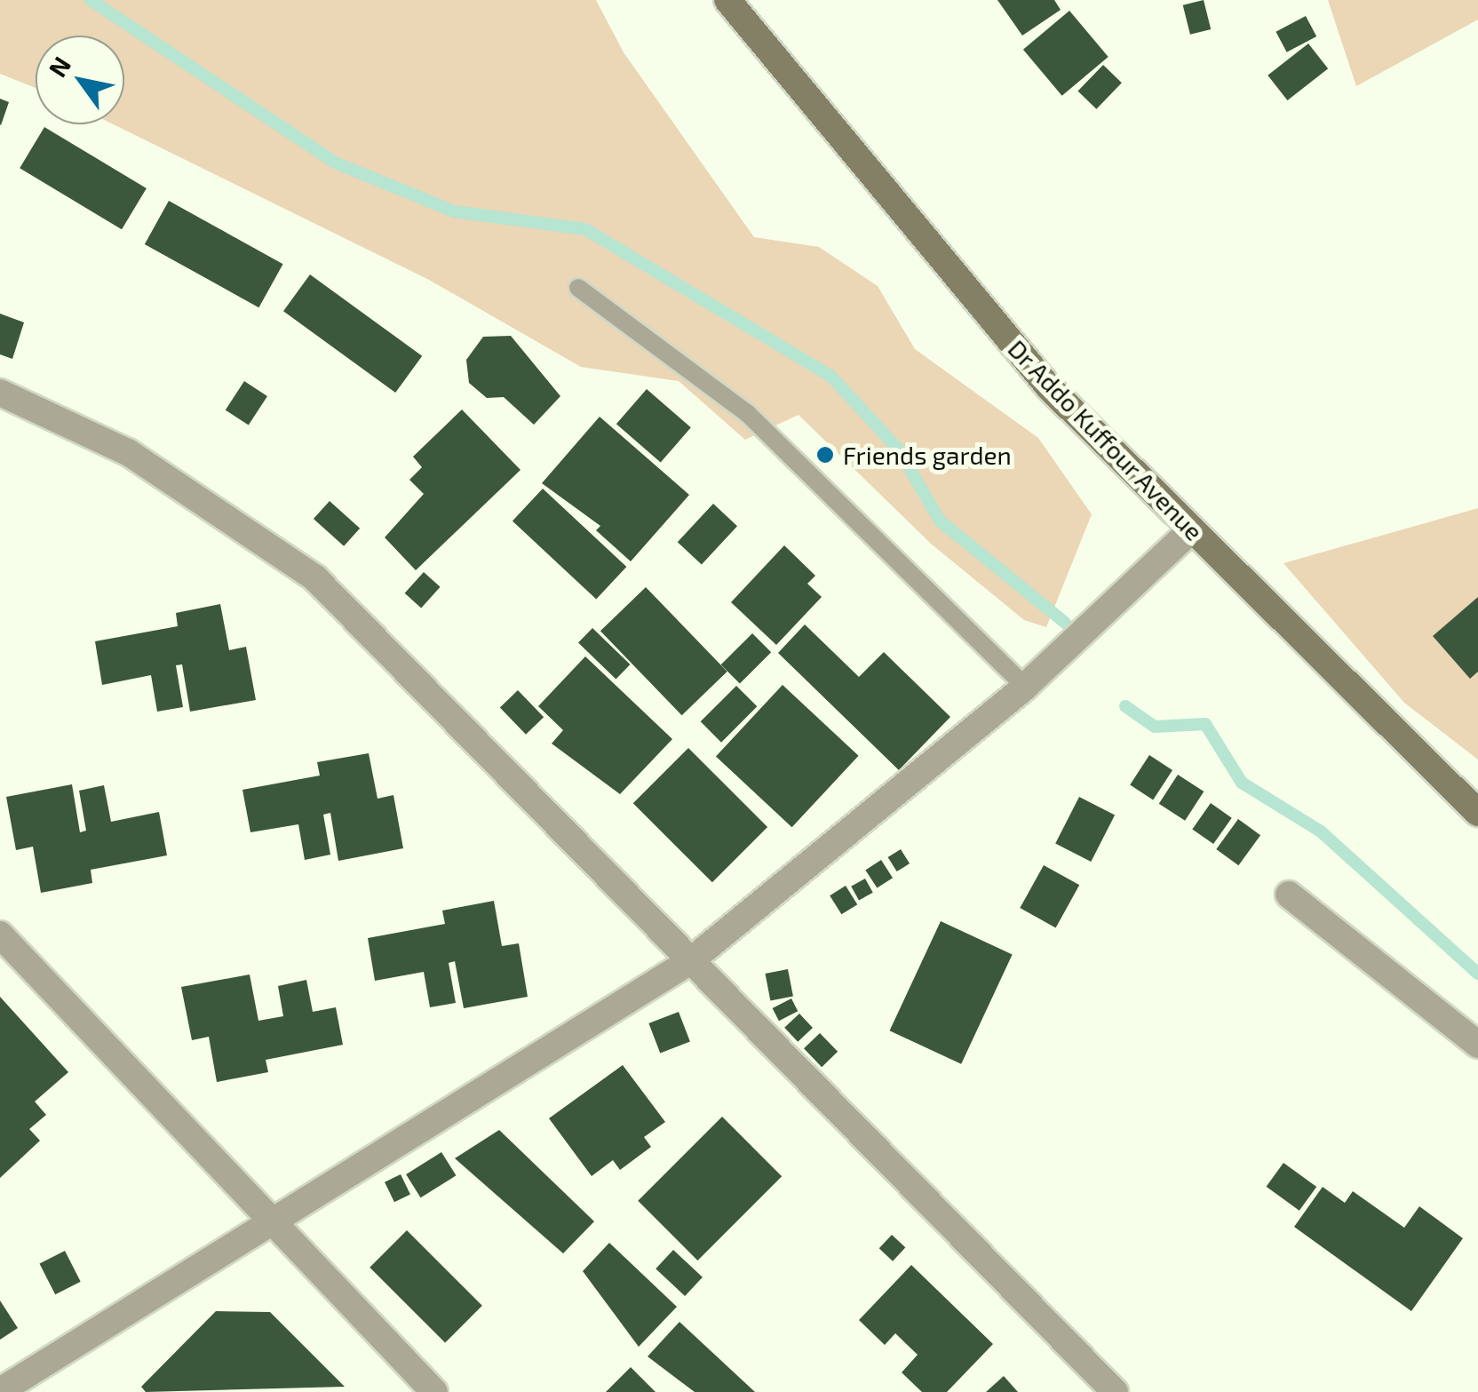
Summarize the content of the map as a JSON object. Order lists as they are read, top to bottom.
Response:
{
  "streets": {
    "main road": ["Dr Addo Kuffour Avenue"]
  },
  "places": ["Friends garden"],
  "north": "top left"
}
